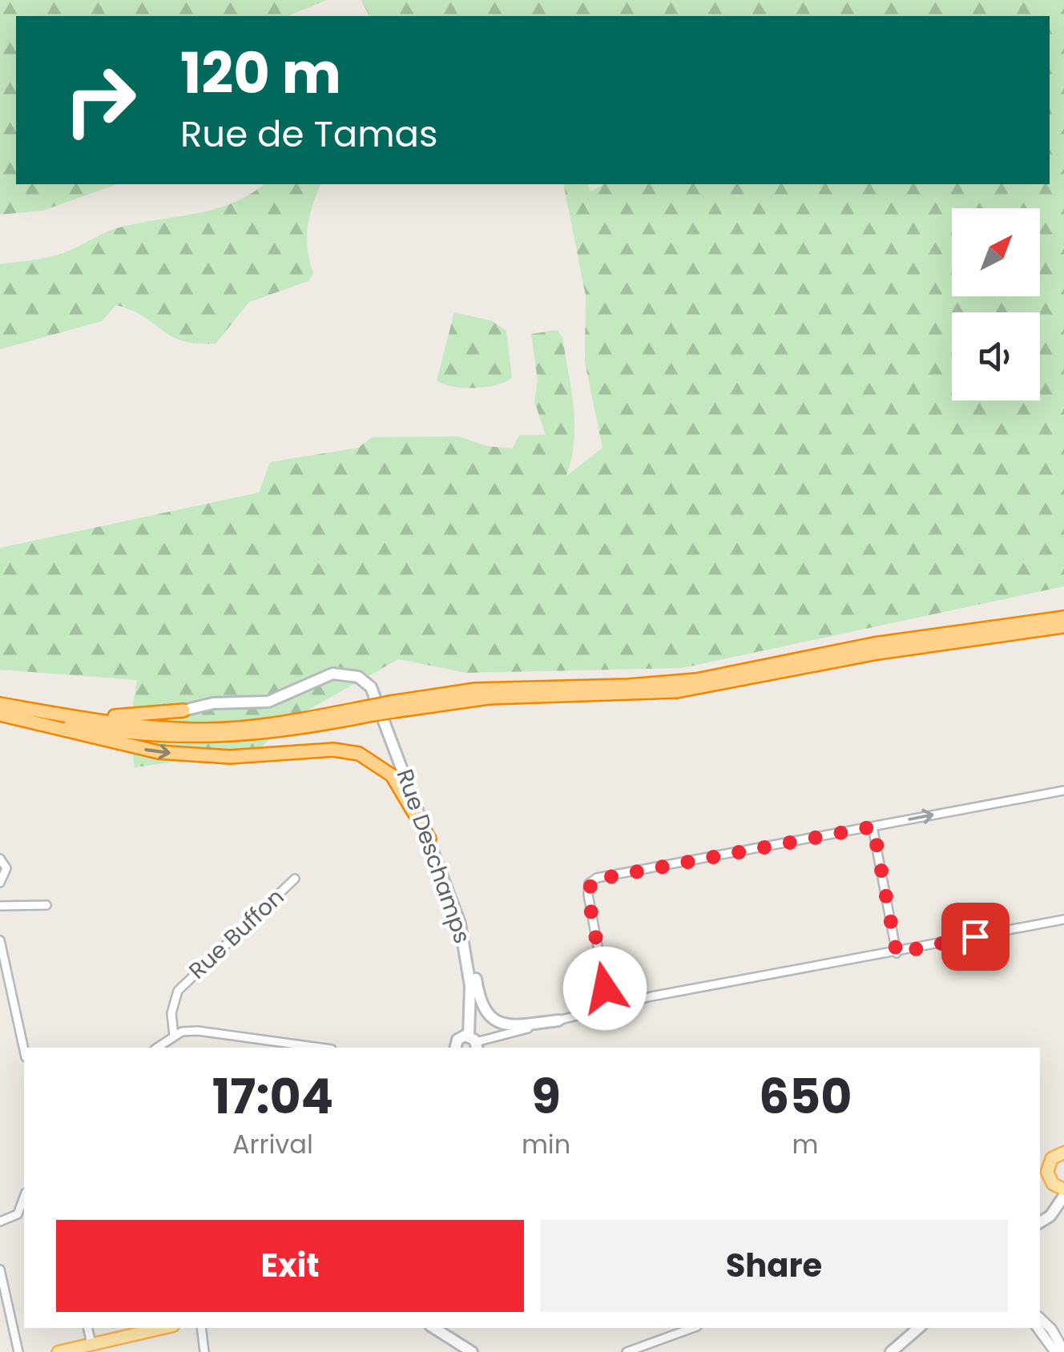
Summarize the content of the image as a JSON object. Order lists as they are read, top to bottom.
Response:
{
  "streets": {
    "main road": ["Rue Deschamps"],
    "street": ["Rue Buffon"]
  },
  "north": "top right",
  "page": {
    "turn": ["120 m", "Rue de Tamas"],
    "eta": [
      "17:04",
      "Arrival",
      "9",
      "min",
      "650",
      "m"
    ],
    "buttons": ["Exit", "Share"]
  }
}
